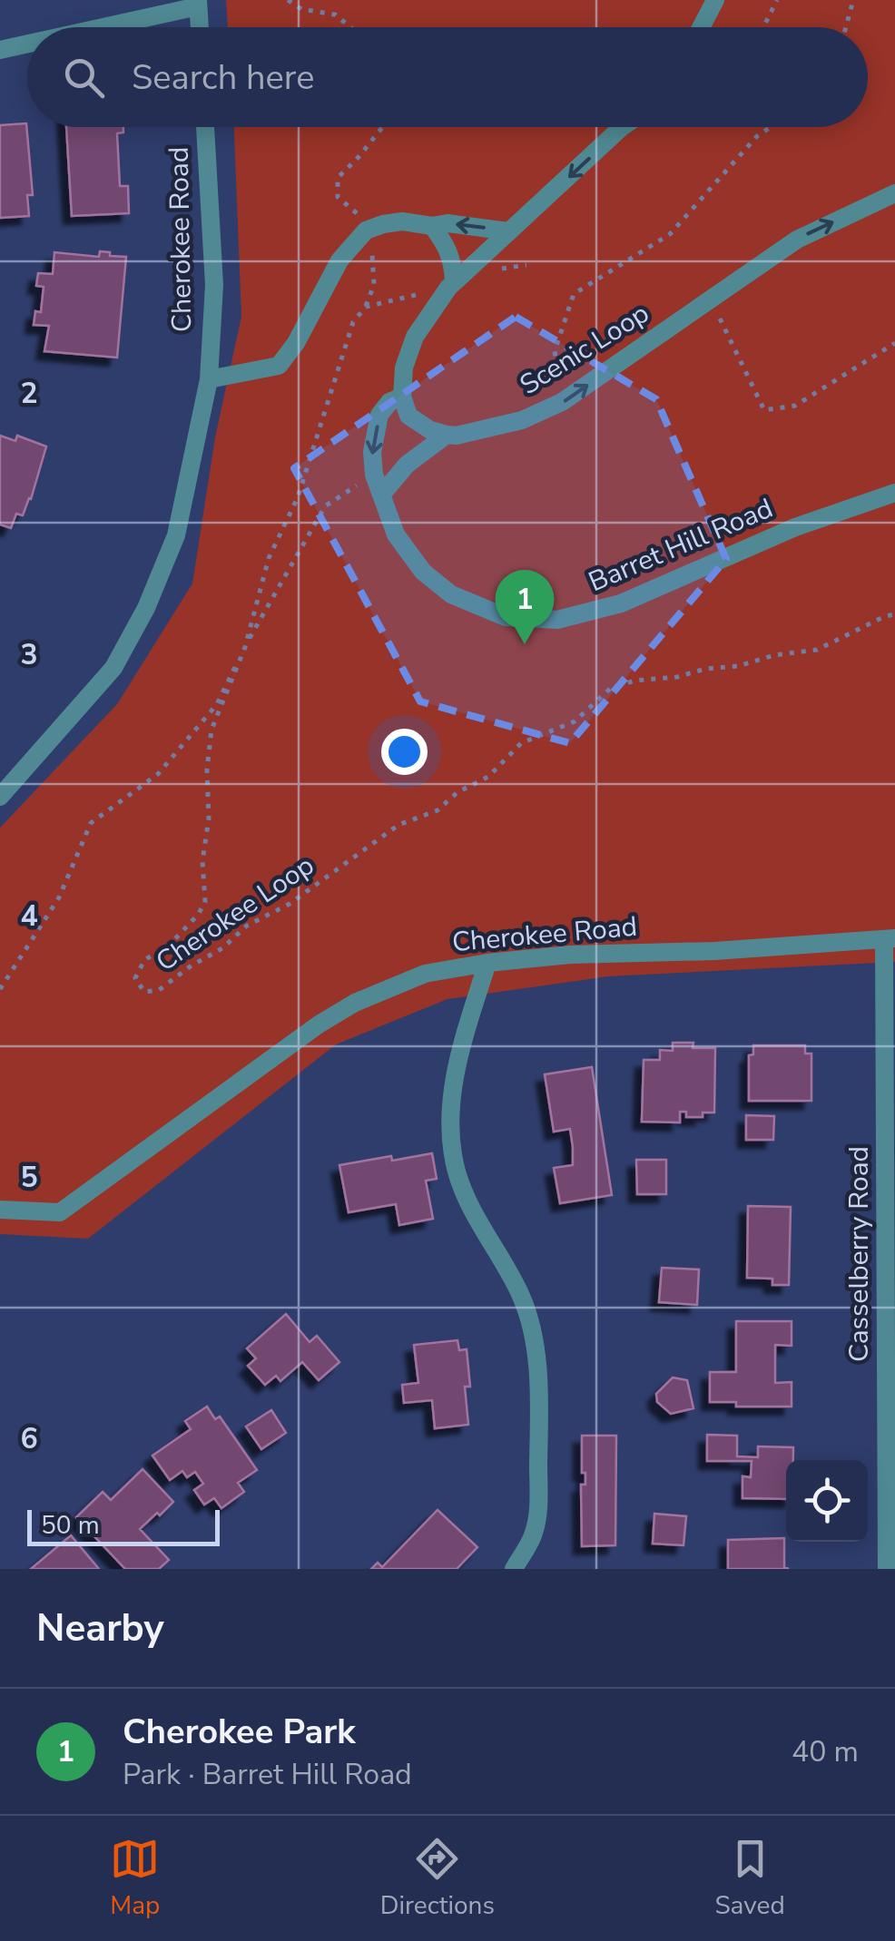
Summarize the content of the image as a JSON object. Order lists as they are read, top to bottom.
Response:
{
  "streets": {
    "street": [
      "Cherokee Road",
      "Scenic Loop",
      "Barret Hill Road",
      "Casselberry Road"
    ],
    "path": ["Cherokee Loop"]
  },
  "crossings": [
    ["Cherokee Road", "Casselberry Road"]
  ],
  "one_way": ["Scenic Loop"],
  "scale_bar": "50 m",
  "page": {
    "search": "Search here",
    "pins": "1",
    "scale": "50 m",
    "heading": "Nearby",
    "list": [
      {
        "mark": "1",
        "name": "Cherokee Park",
        "note": "Park · Barret Hill Road",
        "value": "40 m"
      }
    ],
    "nav": ["Map", "Directions", "Saved"]
  },
  "grid": {
    "rows": [
      "2",
      "3",
      "4",
      "5",
      "6"
    ]
  }
}
